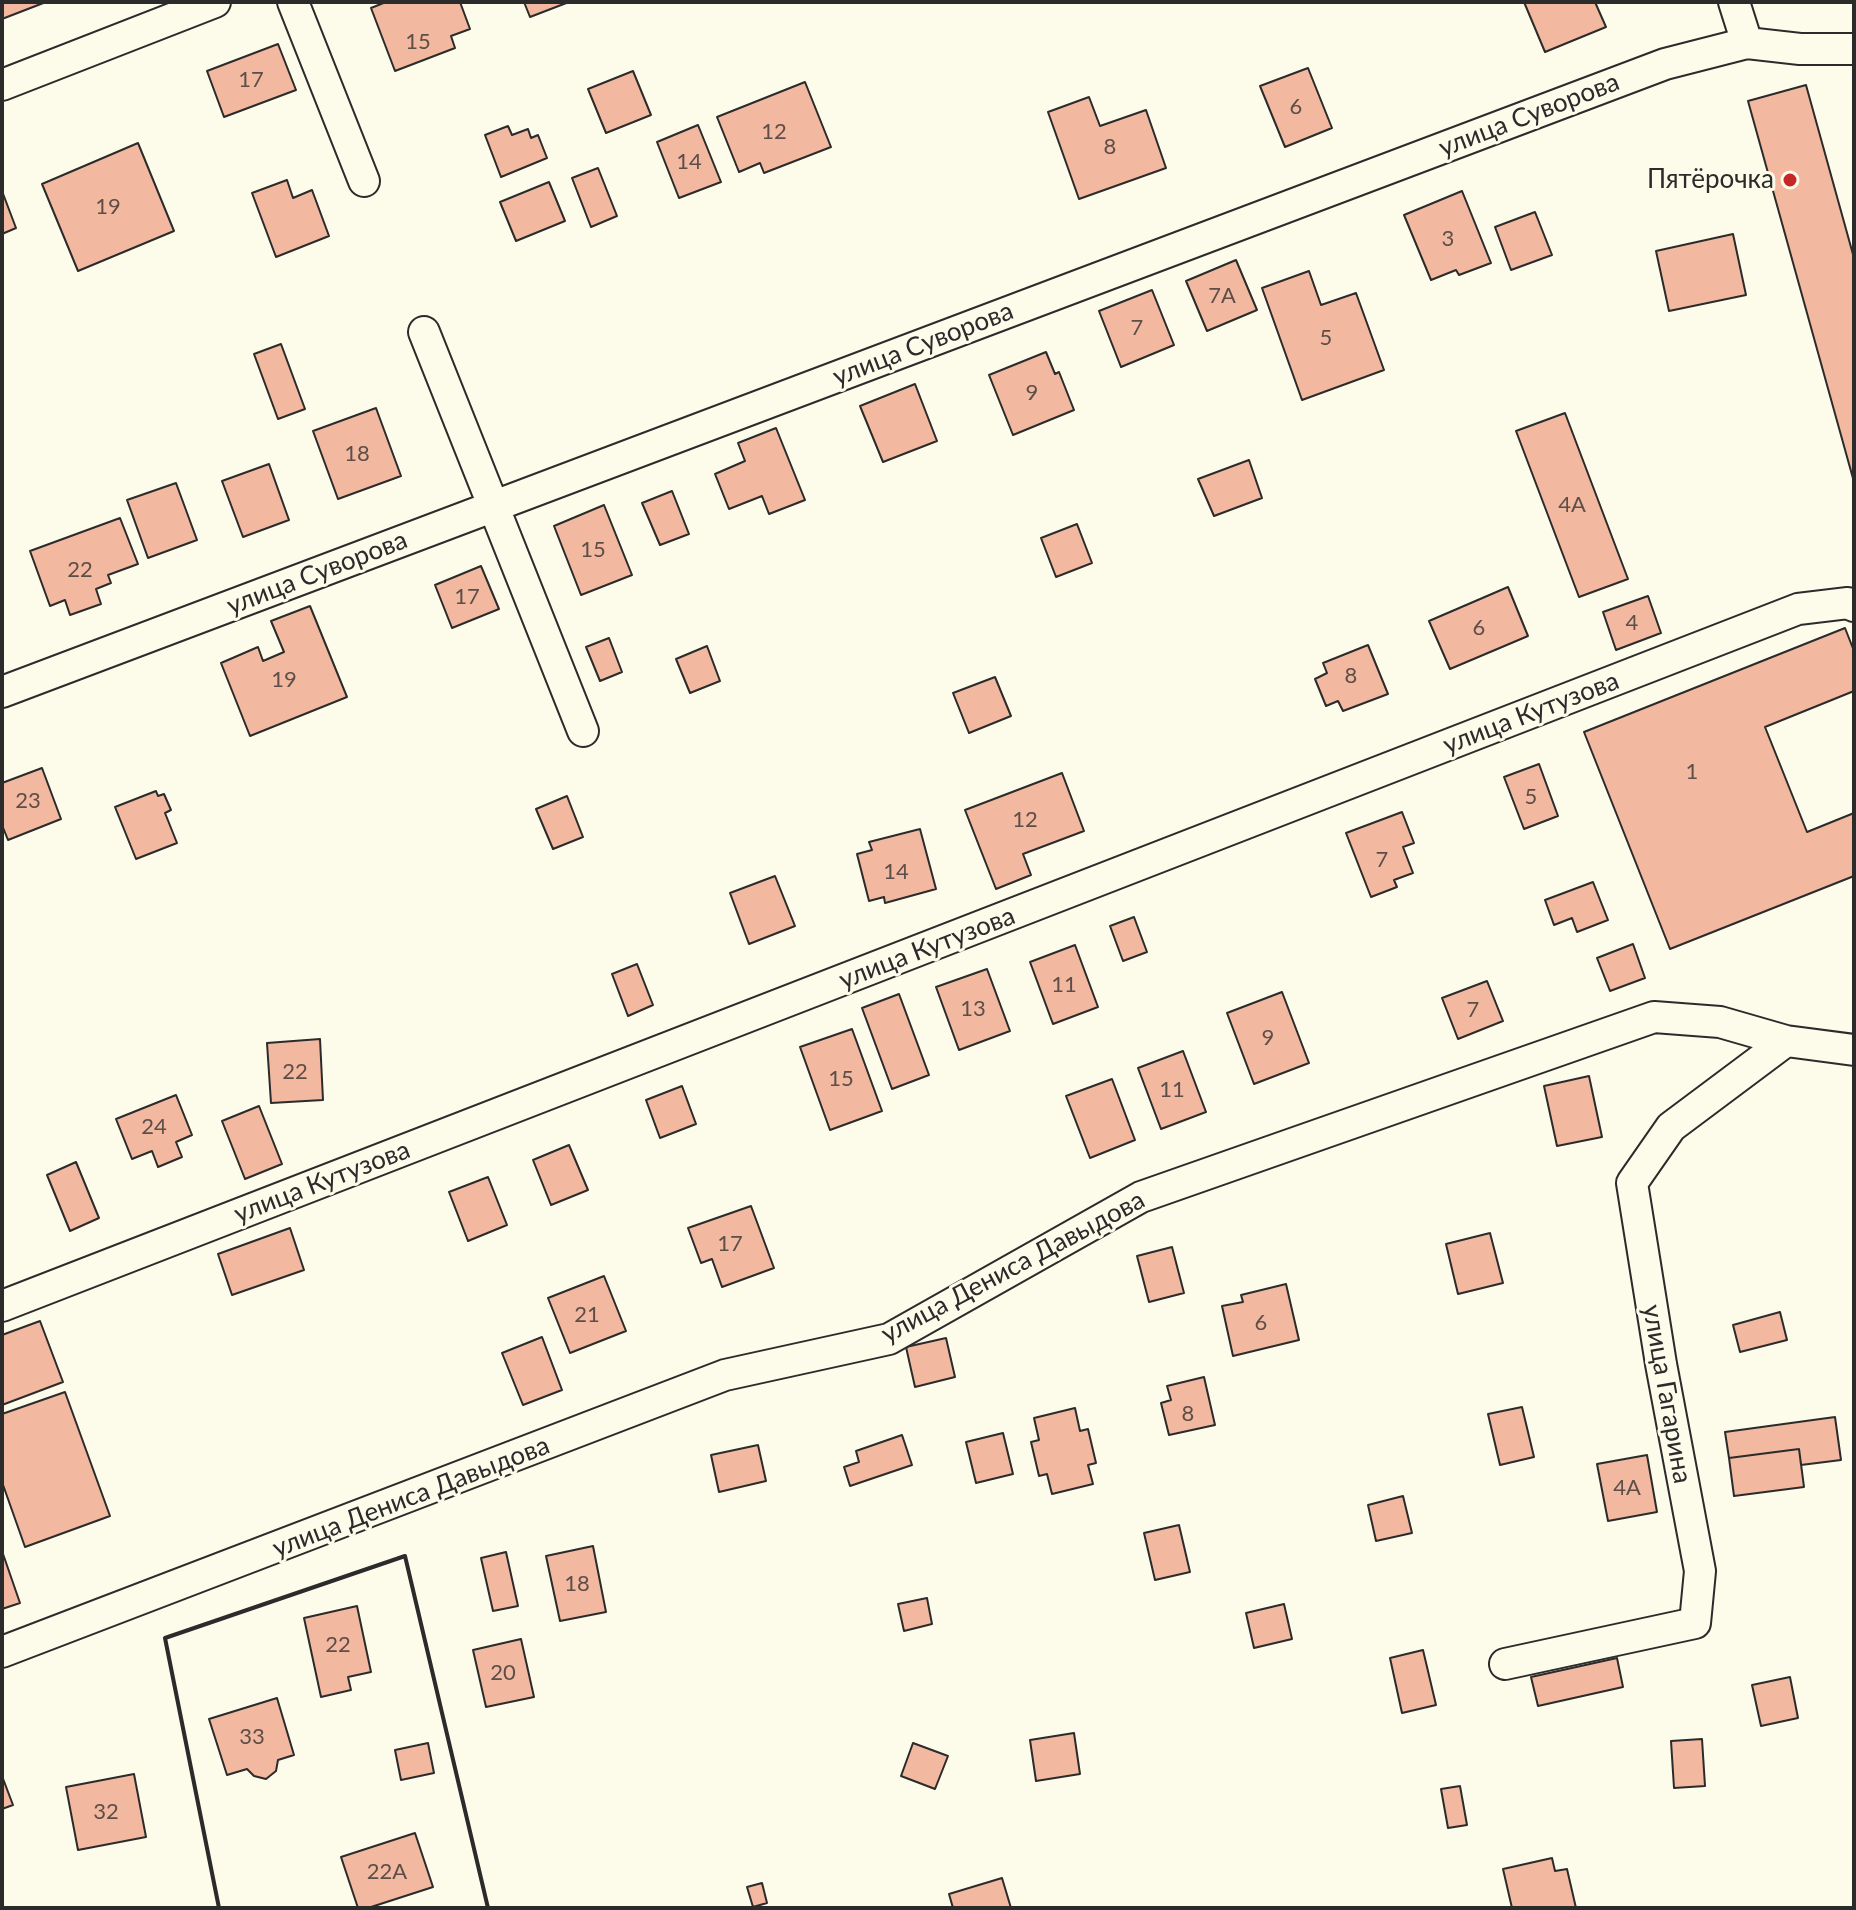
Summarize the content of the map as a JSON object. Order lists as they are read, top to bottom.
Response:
{
  "streets": {
    "street": [
      "улица Суворова",
      "улица Кутузова",
      "улица Дениса Давыдова",
      "улица Гагарина"
    ]
  },
  "crossings": [
    ["улица Дениса Давыдова", "улица Гагарина"]
  ],
  "places": ["Пятёрочка"],
  "house_numbers": [
    "15",
    "17",
    "6",
    "12",
    "8",
    "14",
    "19",
    "3",
    "7А",
    "7",
    "5",
    "9",
    "18",
    "4А",
    "15",
    "22",
    "17",
    "4",
    "6",
    "8",
    "19",
    "1",
    "5",
    "23",
    "12",
    "7",
    "14",
    "11",
    "13",
    "7",
    "9",
    "22",
    "15",
    "11",
    "24",
    "17",
    "21",
    "6",
    "8",
    "4А",
    "18",
    "22",
    "20",
    "33",
    "32",
    "22А"
  ]
}
